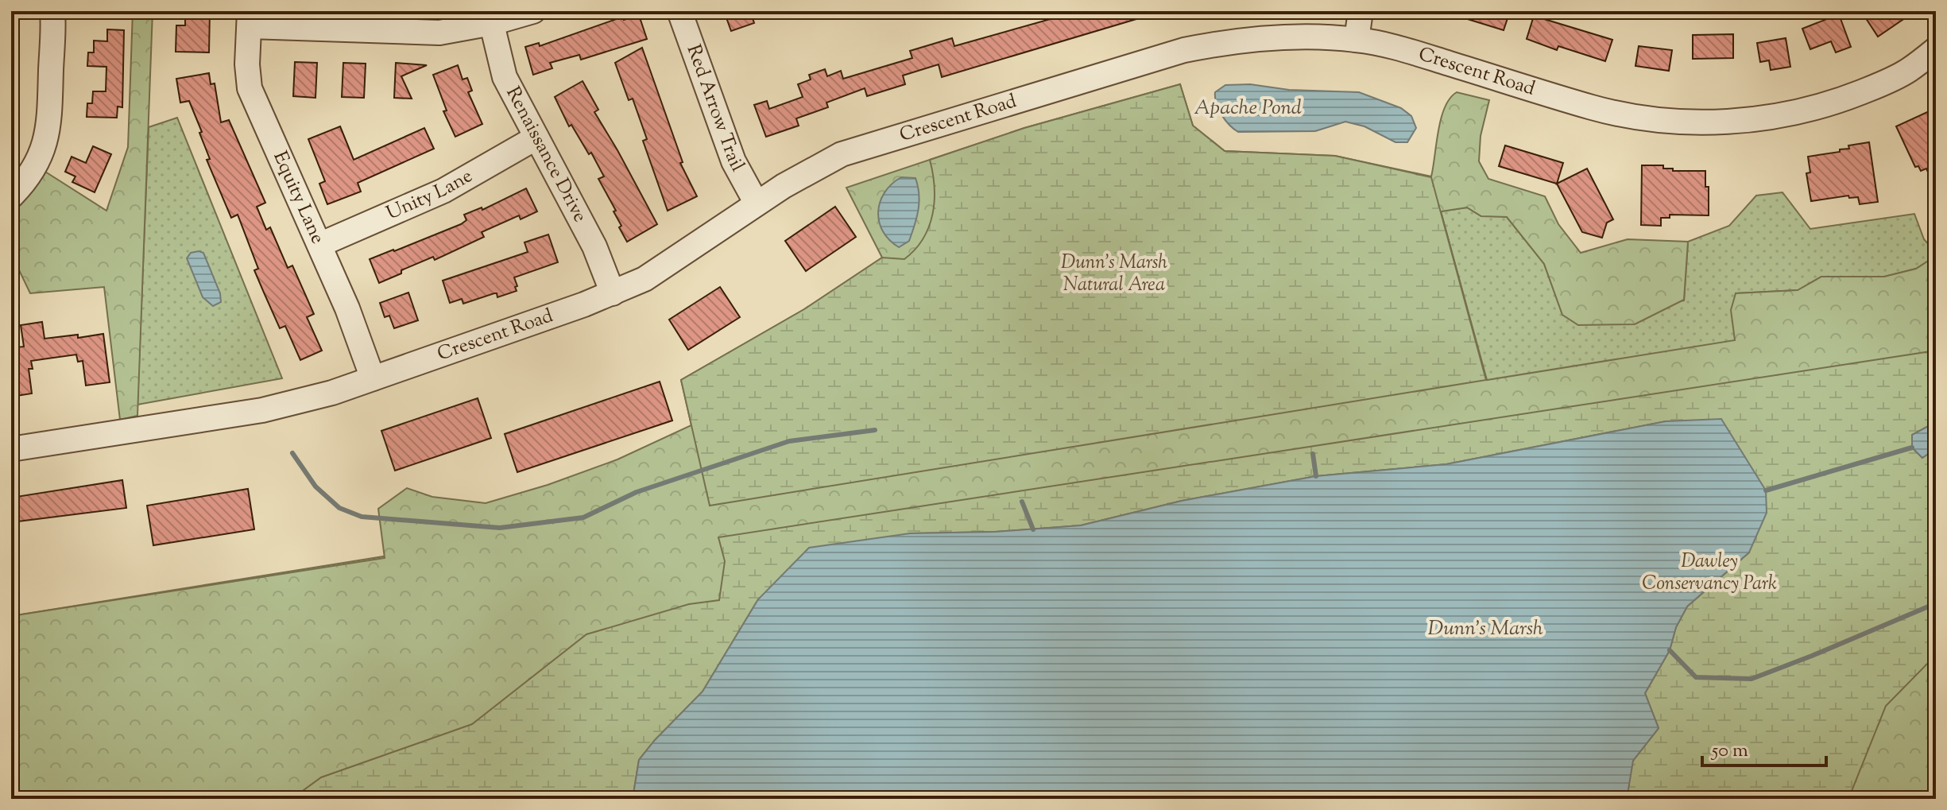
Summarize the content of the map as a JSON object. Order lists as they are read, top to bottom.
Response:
{
  "streets": {
    "street": [
      "Crescent Road",
      "Red Arrow Trail",
      "Renaissance Drive",
      "Unity Lane",
      "Equity Lane"
    ]
  },
  "crossings": [
    ["Crescent Road", "Red Arrow Trail"],
    ["Crescent Road", "Renaissance Drive"],
    ["Crescent Road", "Equity Lane"],
    ["Renaissance Drive", "Unity Lane"],
    ["Unity Lane", "Equity Lane"]
  ],
  "water": ["Apache Pond", "Dunn's Marsh"],
  "parks": ["Dunn's Marsh Natural Area", "Dawley Conservancy Park"],
  "scale_bar": "50 m"
}
